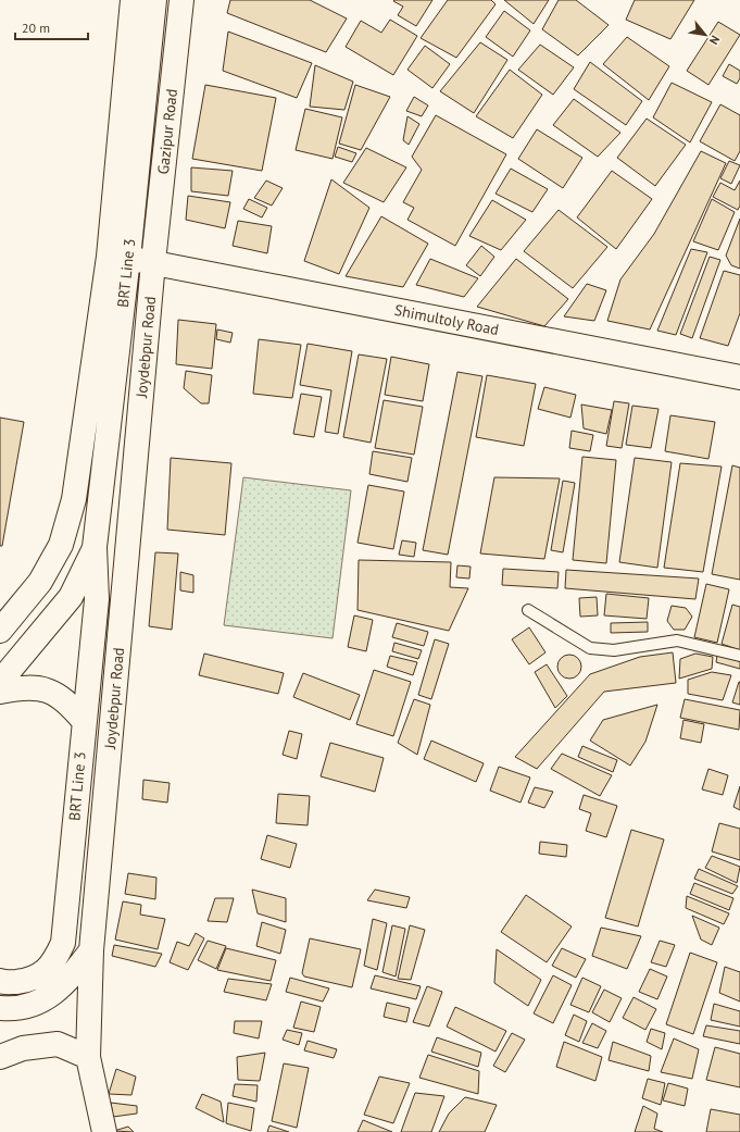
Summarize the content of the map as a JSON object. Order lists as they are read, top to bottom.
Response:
{
  "streets": {
    "main road": [
      "Gazipur Road",
      "BRT Line 3",
      "Shimultoly Road",
      "Joydebpur Road"
    ]
  },
  "crossings": [
    ["Gazipur Road", "Shimultoly Road"],
    ["Gazipur Road", "Joydebpur Road"],
    ["BRT Line 3", "Shimultoly Road"],
    ["Shimultoly Road", "Joydebpur Road"]
  ],
  "scale_bar": "20 m",
  "north": "bottom right"
}
